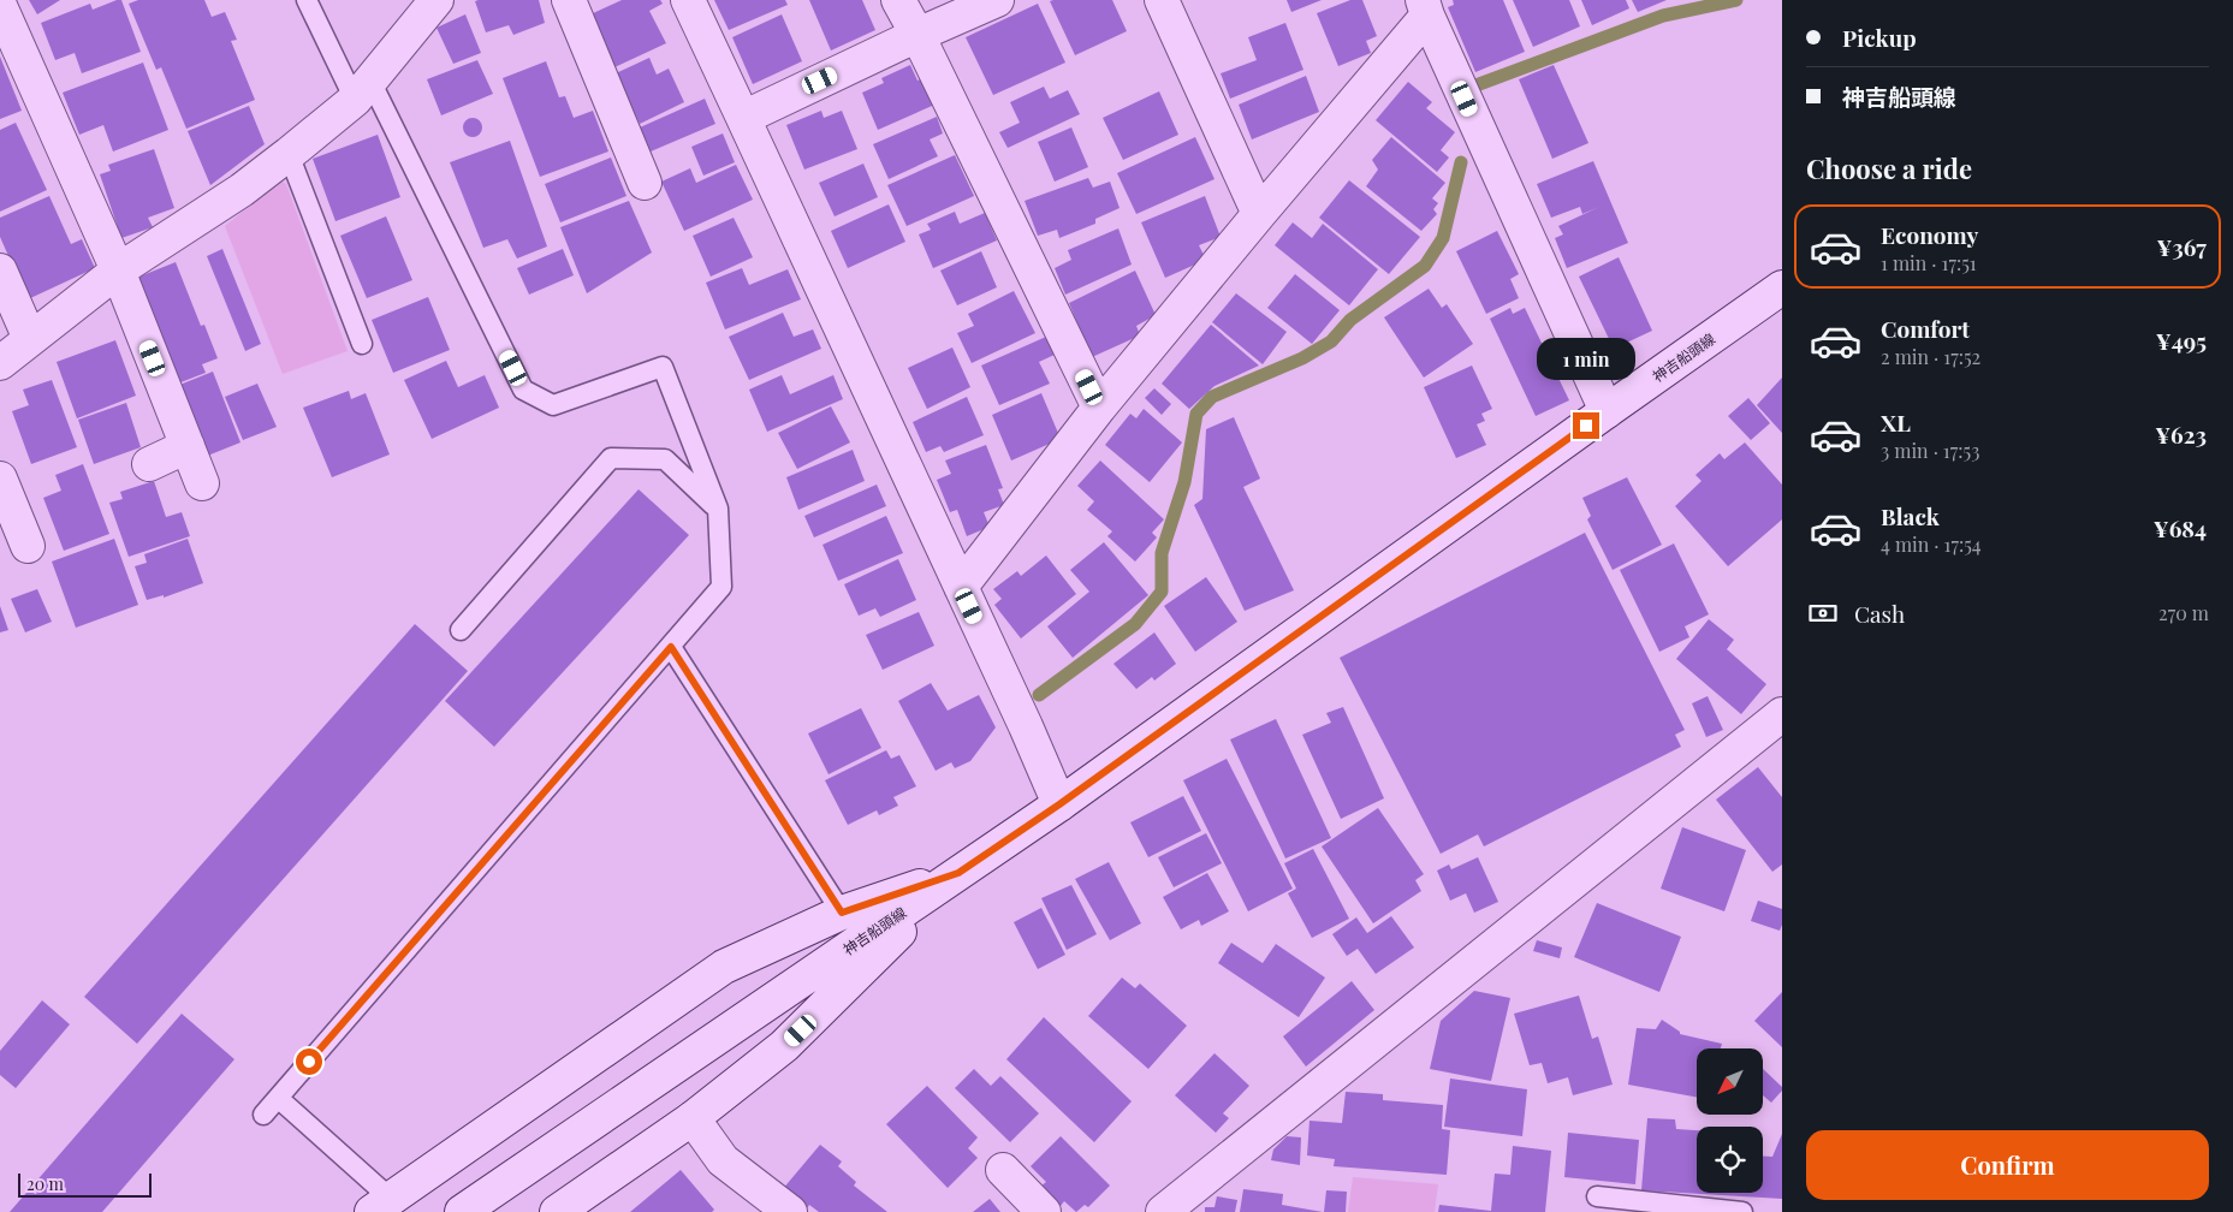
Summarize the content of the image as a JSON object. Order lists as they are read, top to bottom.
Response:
{
  "streets": {
    "street": ["神吉船頭線"]
  },
  "scale_bar": "20 m",
  "north": "bottom left",
  "page": {
    "banner": ["Pickup", "神吉船頭線"],
    "heading": "Choose a ride",
    "list": [
      {
        "name": "Economy",
        "note": "1 min · 17:51",
        "value": "¥367"
      },
      {
        "name": "Comfort",
        "note": "2 min · 17:52",
        "value": "¥495"
      },
      {
        "name": "XL",
        "note": "3 min · 17:53",
        "value": "¥623"
      },
      {
        "name": "Black",
        "note": "4 min · 17:54",
        "value": "¥684"
      }
    ],
    "bubble": "1 min",
    "pay": ["Cash", "270 m"],
    "buttons": "Confirm",
    "scale": "20 m"
  }
}
